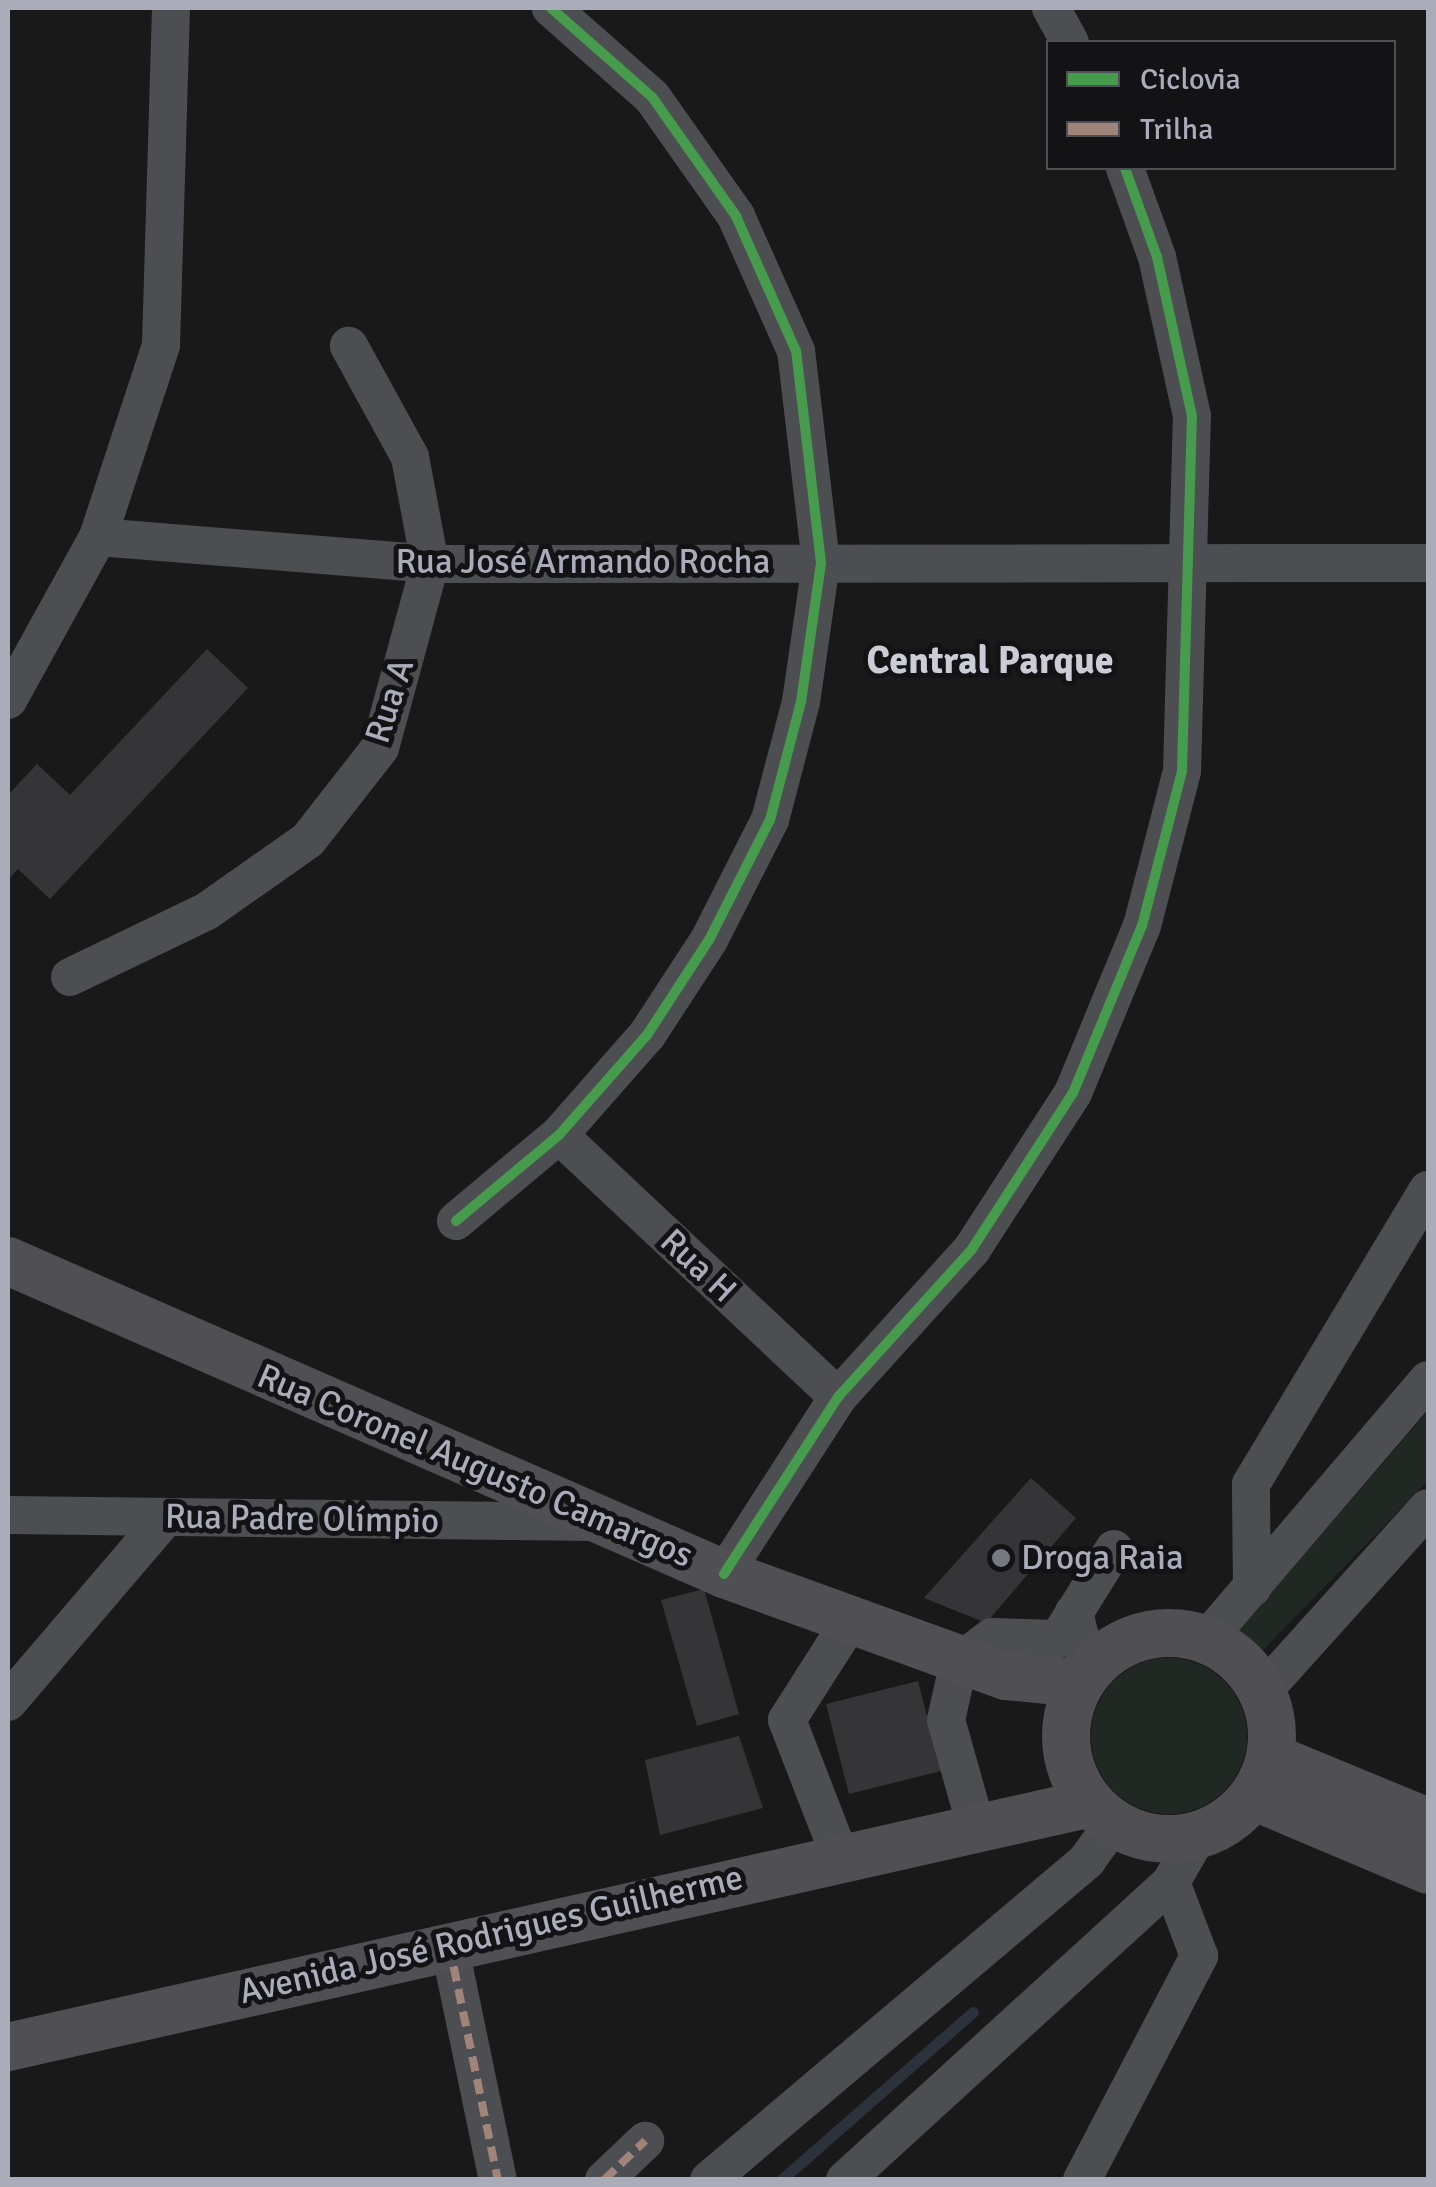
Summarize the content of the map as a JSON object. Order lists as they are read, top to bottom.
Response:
{
  "streets": {
    "main road": ["Rua Coronel Augusto Camargos", "Avenida José Rodrigues Guilherme"],
    "street": [
      "Rua José Armando Rocha",
      "Rua A",
      "Rua H",
      "Rua Padre Olímpio"
    ]
  },
  "crossings": [
    ["Rua José Armando Rocha", "Rua A"],
    ["Rua Coronel Augusto Camargos", "Rua Padre Olímpio"],
    ["Rua Coronel Augusto Camargos", "Avenida José Rodrigues Guilherme"]
  ],
  "districts": ["Central Parque"],
  "places": ["Droga Raia"],
  "legend": ["Ciclovia", "Trilha"]
}
